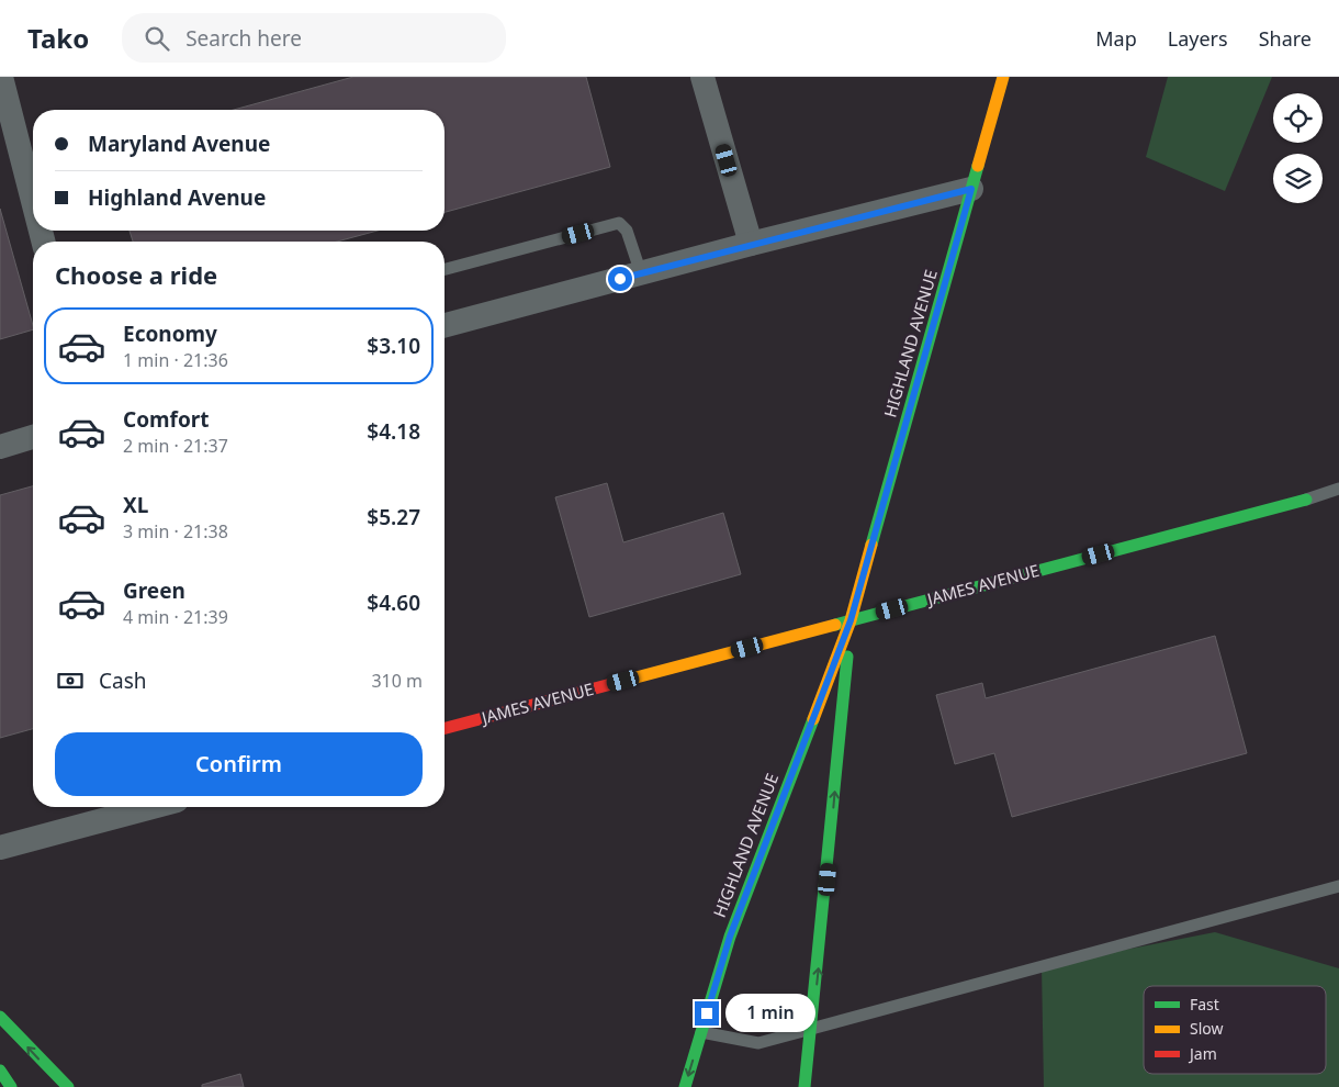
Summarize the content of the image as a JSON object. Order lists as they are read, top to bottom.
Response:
{
  "streets": {
    "street": ["HIGHLAND AVENUE", "JAMES AVENUE"]
  },
  "crossings": [
    ["HIGHLAND AVENUE", "JAMES AVENUE"]
  ],
  "legend": ["Fast", "Slow", "Jam"],
  "page": {
    "header": "Tako",
    "search": "Search here",
    "nav": ["Map", "Layers", "Share"],
    "banner": ["Maryland Avenue", "Highland Avenue"],
    "heading": "Choose a ride",
    "list": [
      {
        "name": "Economy",
        "note": "1 min · 21:36",
        "value": "$3.10"
      },
      {
        "name": "Comfort",
        "note": "2 min · 21:37",
        "value": "$4.18"
      },
      {
        "name": "XL",
        "note": "3 min · 21:38",
        "value": "$5.27"
      },
      {
        "name": "Green",
        "note": "4 min · 21:39",
        "value": "$4.60"
      }
    ],
    "pay": ["Cash", "310 m"],
    "buttons": "Confirm",
    "bubble": "1 min"
  }
}
